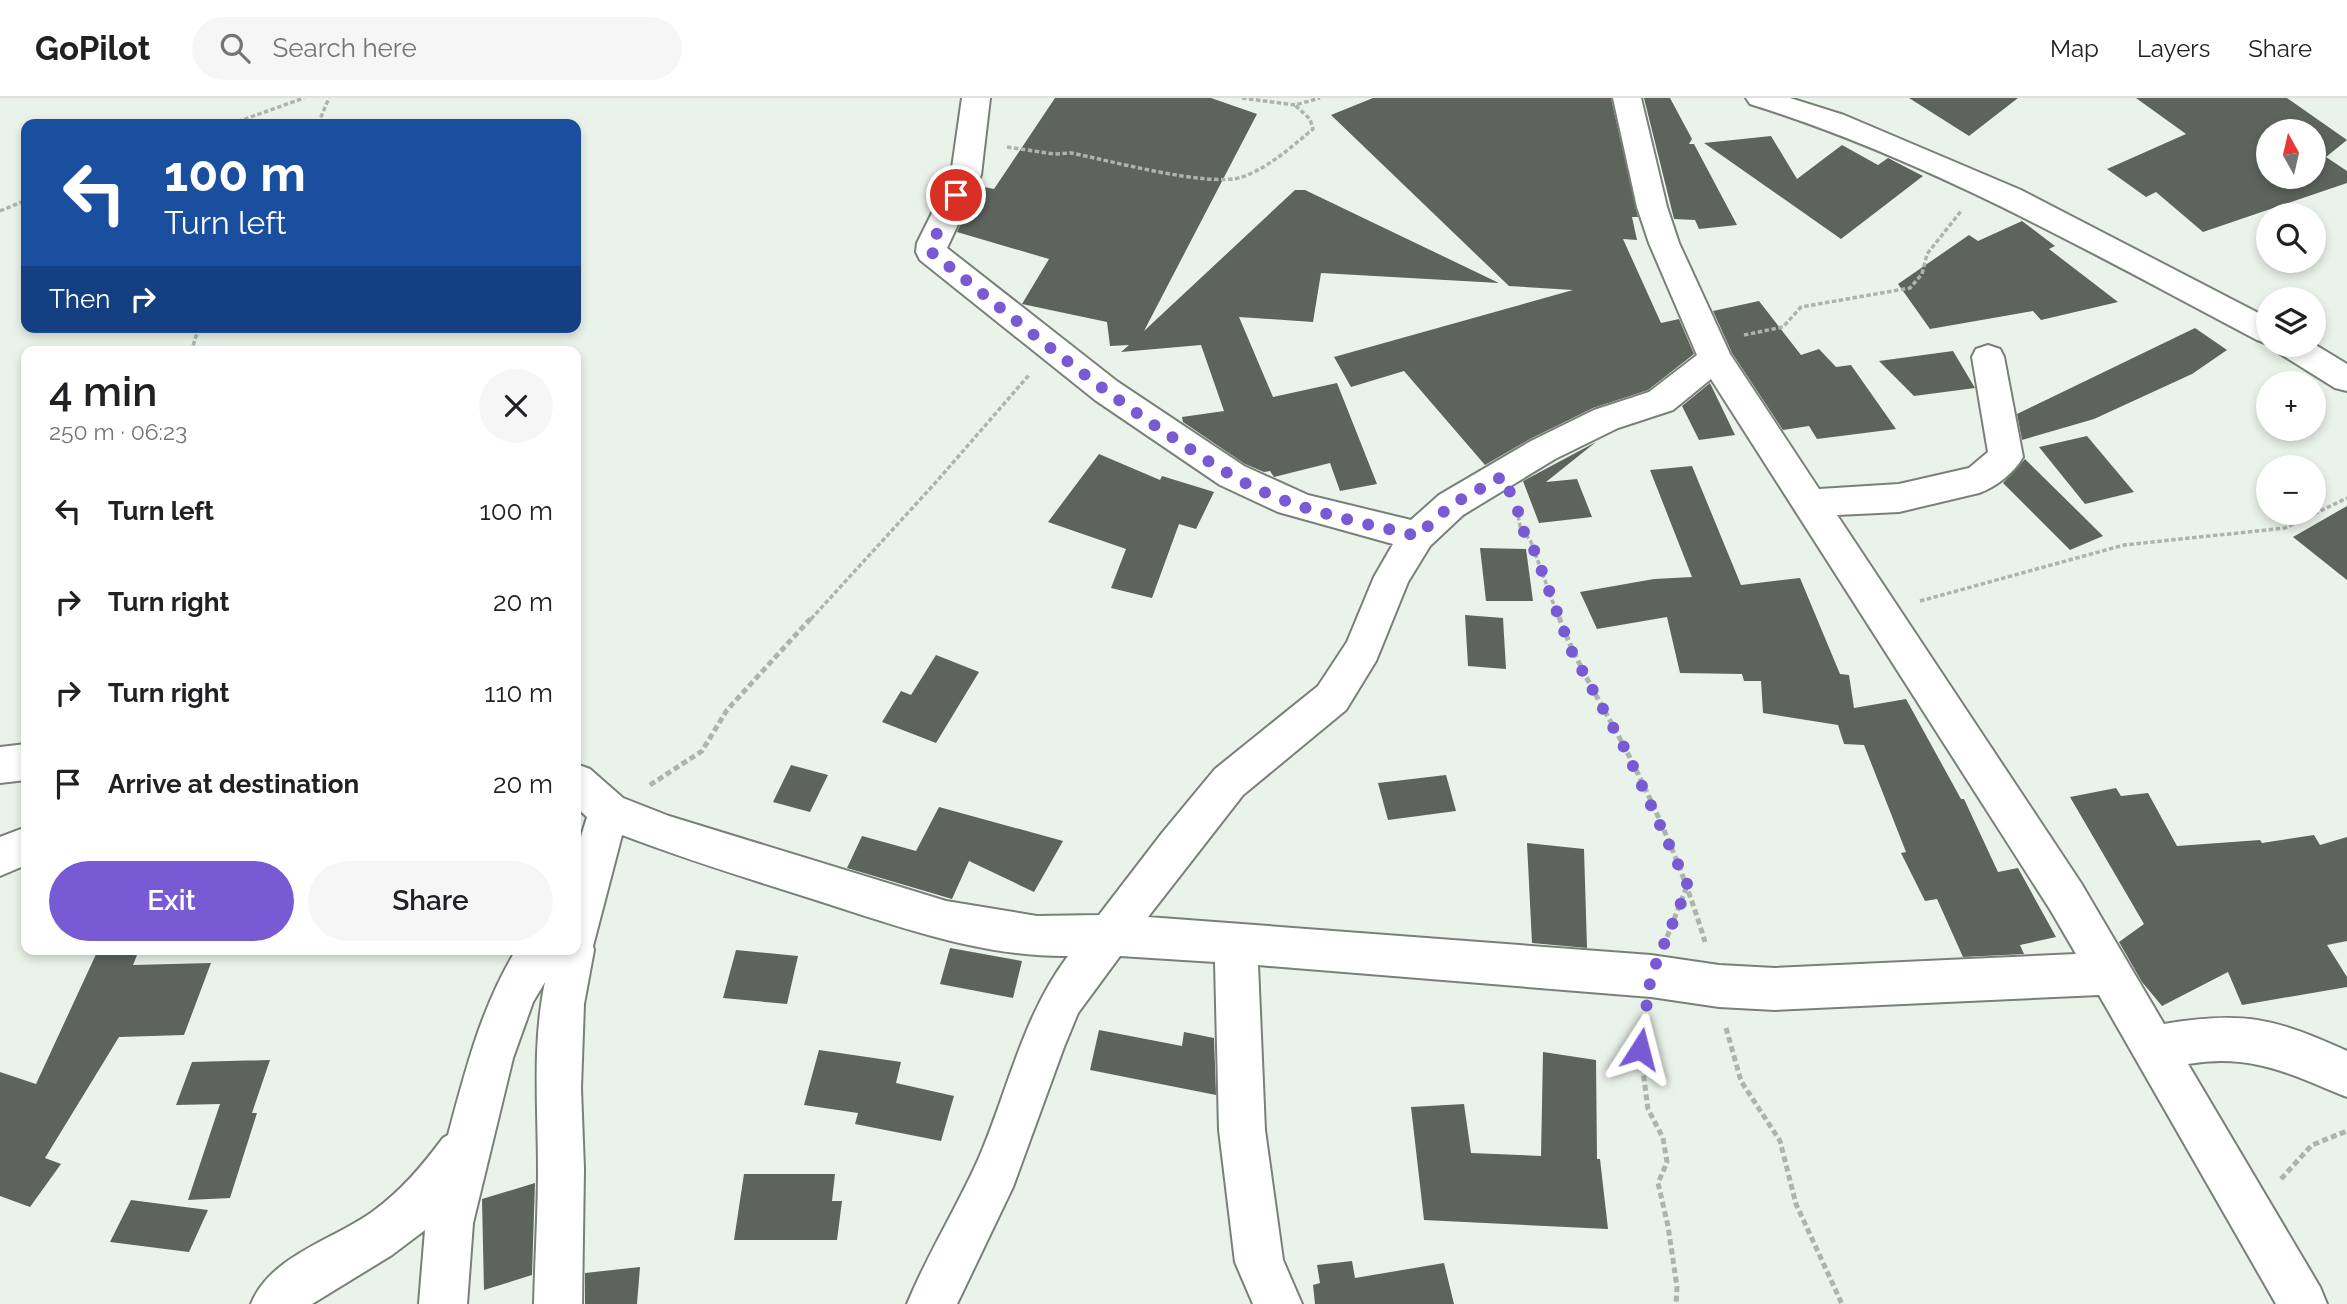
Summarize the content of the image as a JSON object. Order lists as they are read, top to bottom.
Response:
{
  "north": "top",
  "page": {
    "header": "GoPilot",
    "search": "Search here",
    "nav": ["Map", "Layers", "Share"],
    "map_buttons": ["+", "−"],
    "turn": ["100 m", "Turn left"],
    "then": "Then",
    "heading": ["4 min", "250 m · 06:23"],
    "list": [
      {
        "name": "Turn left",
        "value": "100 m"
      },
      {
        "name": "Turn right",
        "value": "20 m"
      },
      {
        "name": "Turn right",
        "value": "110 m"
      },
      {
        "name": "Arrive at destination",
        "value": "20 m"
      }
    ],
    "buttons": ["Exit", "Share"]
  }
}
